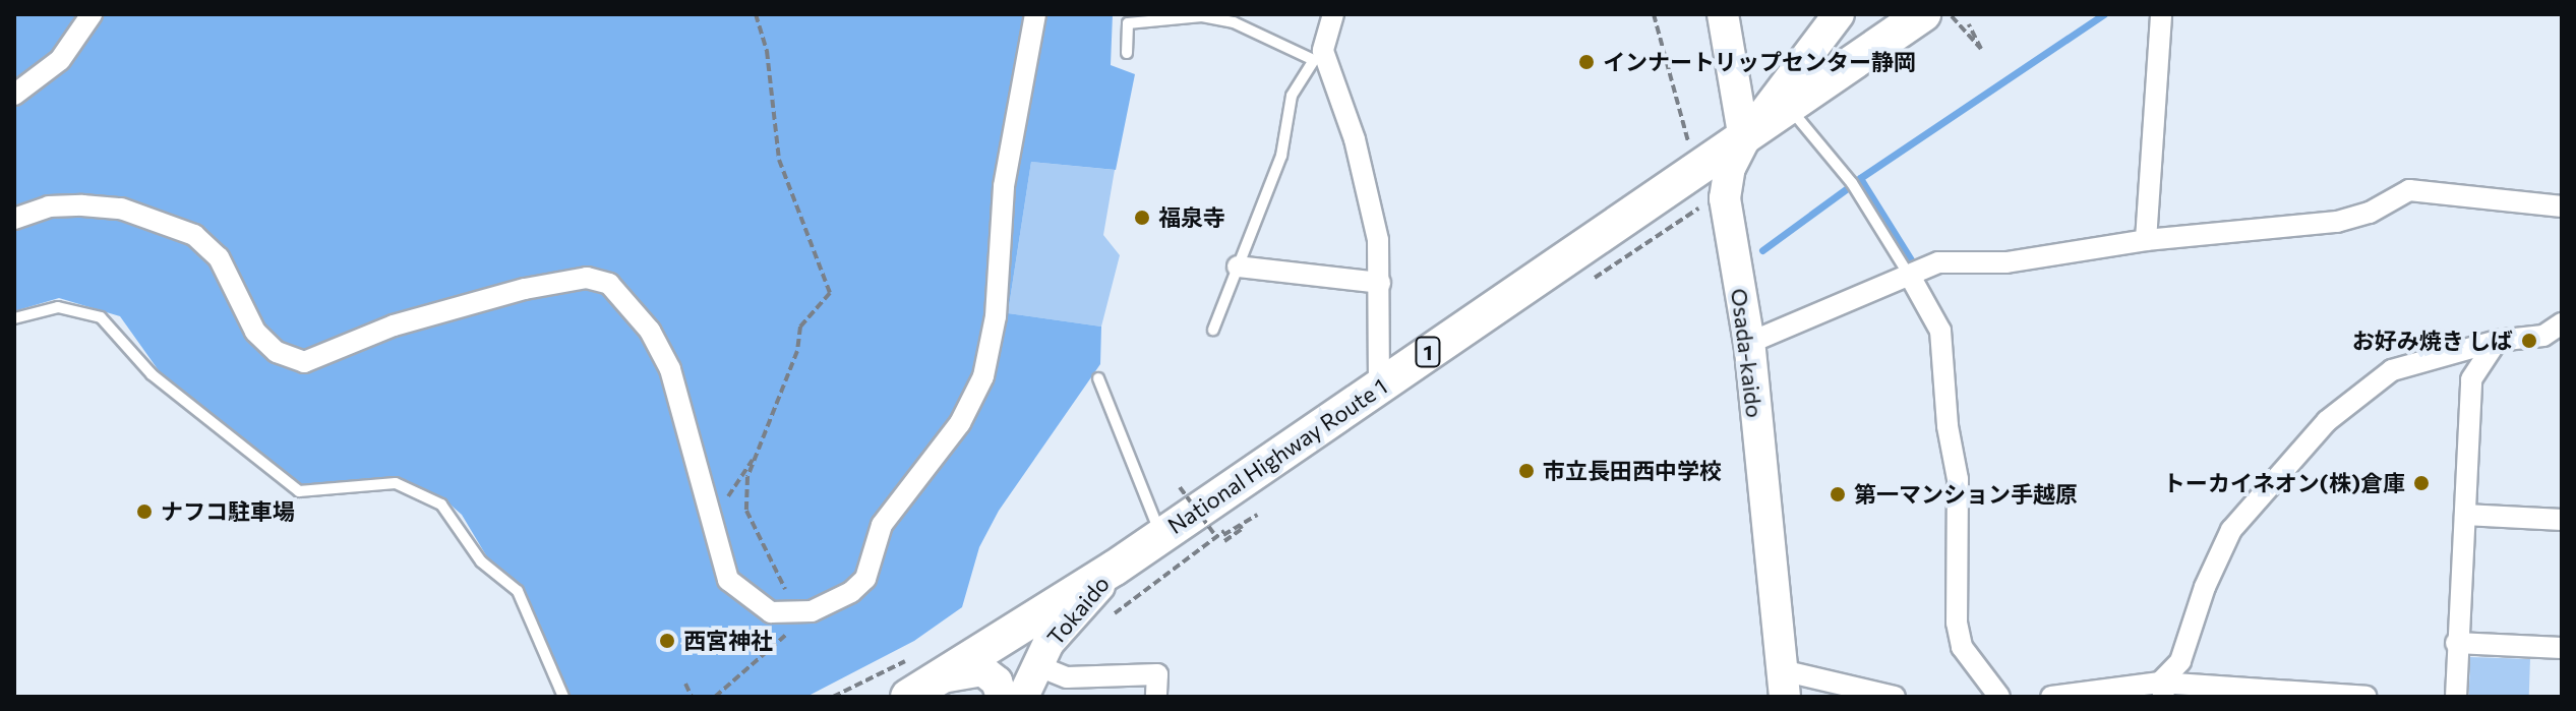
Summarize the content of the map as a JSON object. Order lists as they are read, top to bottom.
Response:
{
  "streets": {
    "highway": ["1", "National Highway Route 1"],
    "main road": ["Osada-kaido", "Tokaido"]
  },
  "crossings": [
    ["Osada-kaido", "National Highway Route 1"],
    ["National Highway Route 1", "Tokaido"]
  ],
  "places": [
    "インナートリップセンター静岡",
    "福泉寺",
    "お好み焼き しば",
    "市立長田西中学校",
    "トーカイネオン(株)倉庫",
    "第一マンション手越原",
    "ナフコ駐車場",
    "西宮神社"
  ]
}
